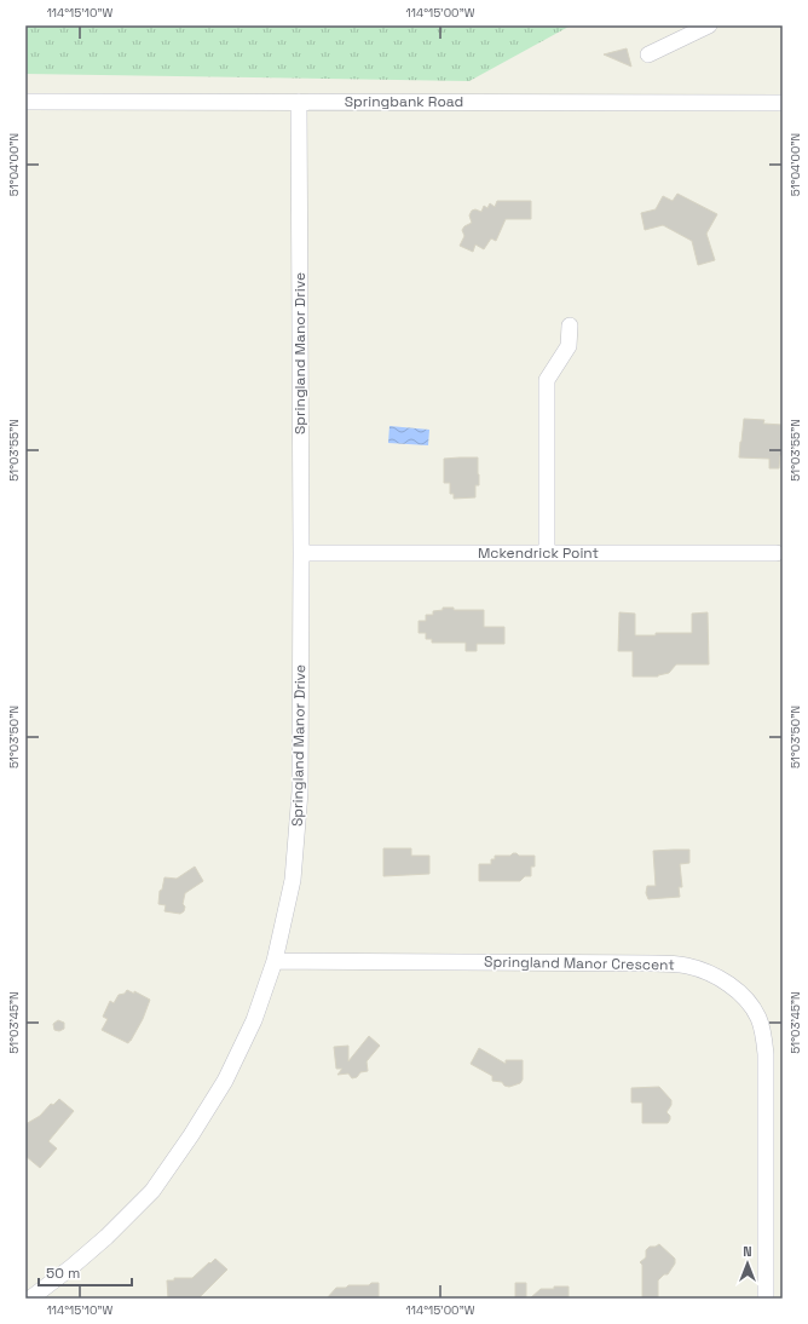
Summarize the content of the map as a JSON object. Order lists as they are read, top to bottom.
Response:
{
  "streets": {
    "street": [
      "Springbank Road",
      "Springland Manor Drive",
      "Mckendrick Point",
      "Springland Manor Crescent"
    ]
  },
  "crossings": [
    ["Springbank Road", "Springland Manor Drive"],
    ["Springland Manor Drive", "Mckendrick Point"],
    ["Springland Manor Drive", "Springland Manor Crescent"]
  ],
  "scale_bar": "50 m",
  "north": "top",
  "coordinates": [
    "114°15'10\"W",
    "114°15'00\"W",
    "51°04'00\"N",
    "51°03'55\"N",
    "51°03'50\"N",
    "51°03'45\"N"
  ]
}
